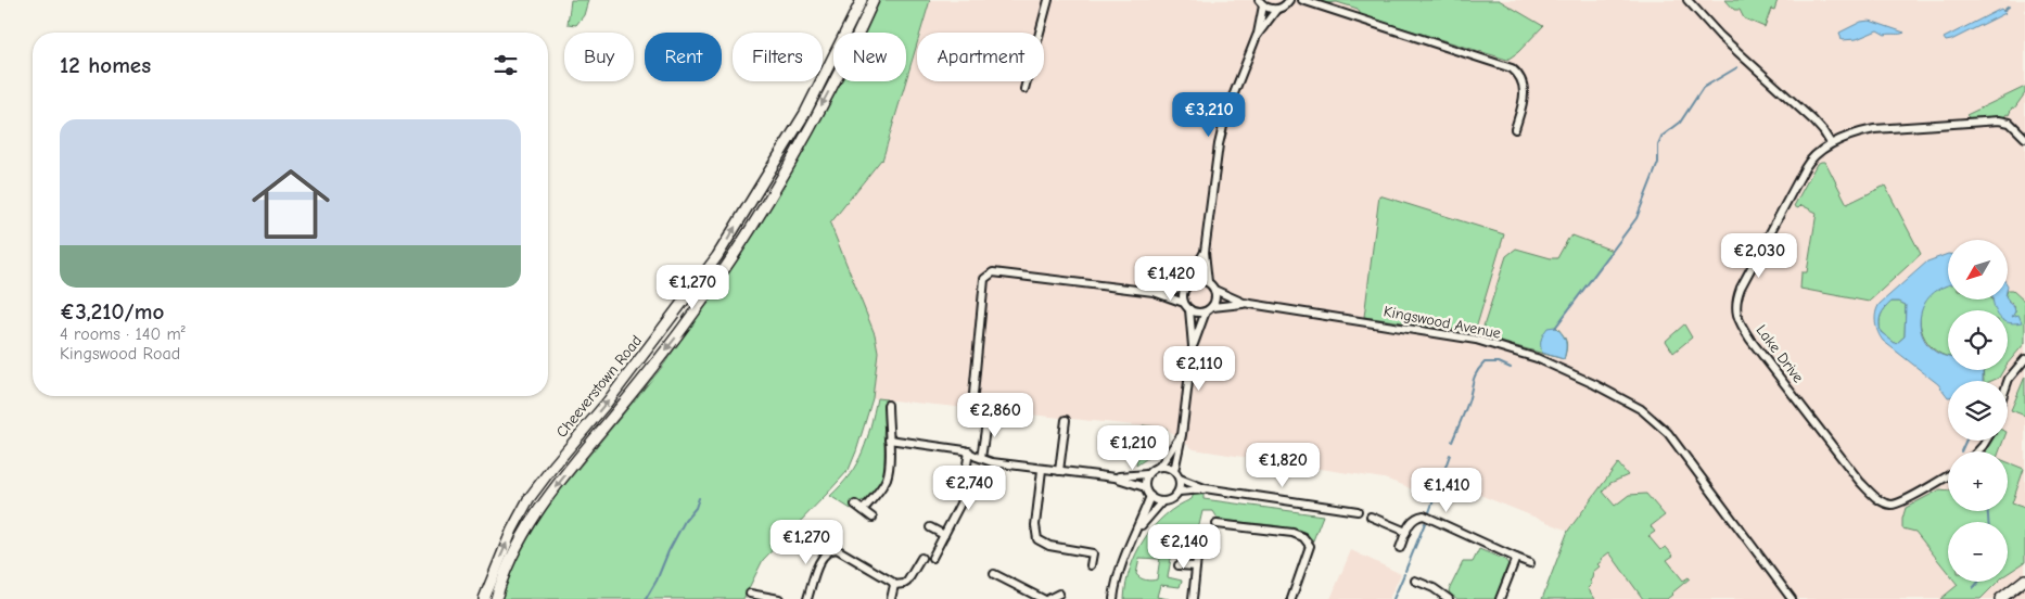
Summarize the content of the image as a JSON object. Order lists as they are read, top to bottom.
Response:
{
  "streets": {
    "main road": ["Cheeverstown Road"],
    "street": ["Kingswood Avenue", "Lake Drive"]
  },
  "north": "bottom left",
  "page": {
    "chip": [
      "Buy",
      "Rent",
      "Filters",
      "New",
      "Apartment"
    ],
    "heading": "12 homes",
    "price": [
      "€3,210",
      "€2,030",
      "€1,420",
      "€1,270",
      "€2,110",
      "€2,860",
      "€1,210",
      "€1,820",
      "€2,740",
      "€1,410",
      "€1,270",
      "€2,140"
    ],
    "list": [
      {
        "name": "€3,210/mo",
        "note": "4 rooms · 140 m² · Kingswood Road"
      }
    ],
    "map_buttons": ["+", "−"]
  }
}
